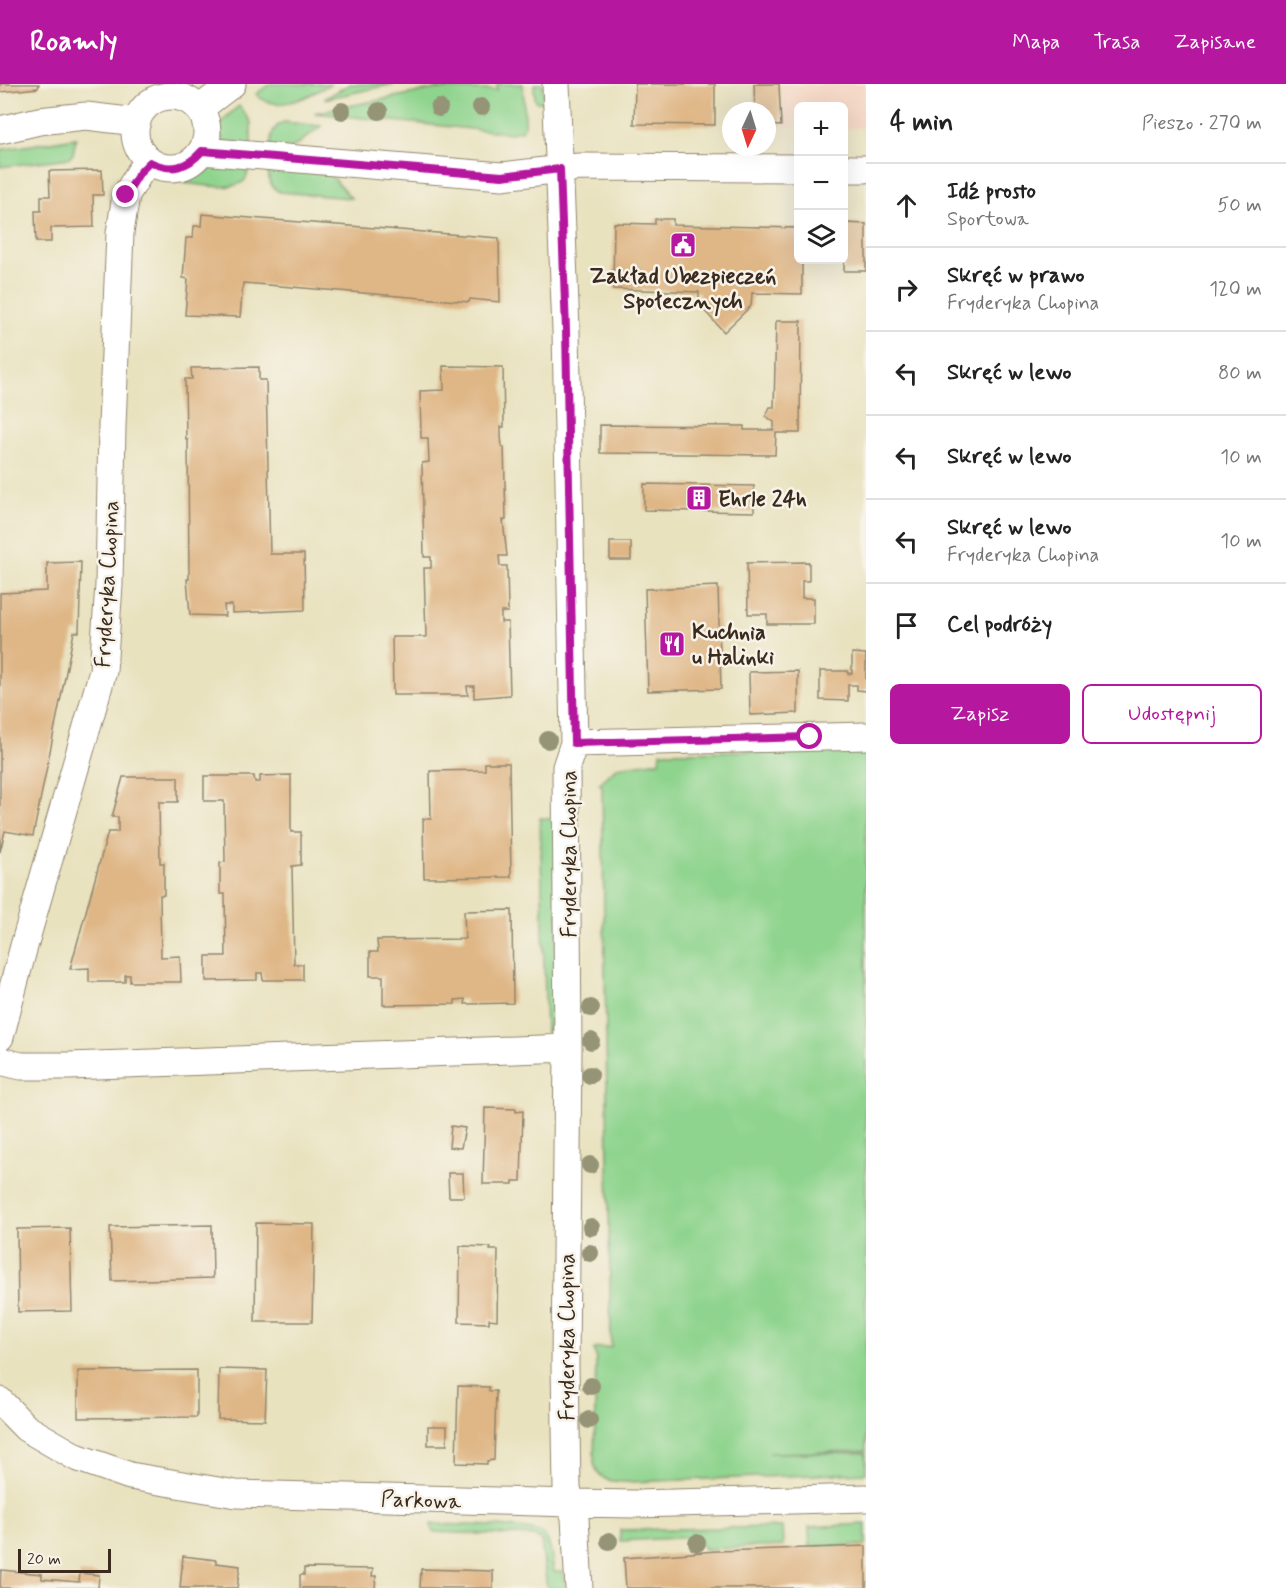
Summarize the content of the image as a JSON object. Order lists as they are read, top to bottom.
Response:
{
  "streets": {
    "street": ["Fryderyka Chopina", "Parkowa"]
  },
  "crossings": [
    ["Fryderyka Chopina", "Parkowa"]
  ],
  "places": {
    "public building": ["Zakład Ubezpieczeń Społecznych"],
    "building": ["Ehrle 24h"],
    "restaurant": ["Kuchnia u Halinki"]
  },
  "scale_bar": "20 m",
  "north": "bottom",
  "page": {
    "header": "Roamly",
    "nav": ["Mapa", "Trasa", "Zapisane"],
    "heading": ["4 min", "Pieszo · 270 m"],
    "map_buttons": ["+", "−"],
    "list": [
      ["Idź prosto", "Sportowa", "50 m"],
      ["Skręć w prawo", "Fryderyka Chopina", "120 m"],
      ["Skręć w lewo", "80 m"],
      ["Skręć w lewo", "10 m"],
      ["Skręć w lewo", "Fryderyka Chopina", "10 m"],
      "Cel podróży"
    ],
    "buttons": ["Zapisz", "Udostępnij"],
    "scale": "20 m"
  }
}
